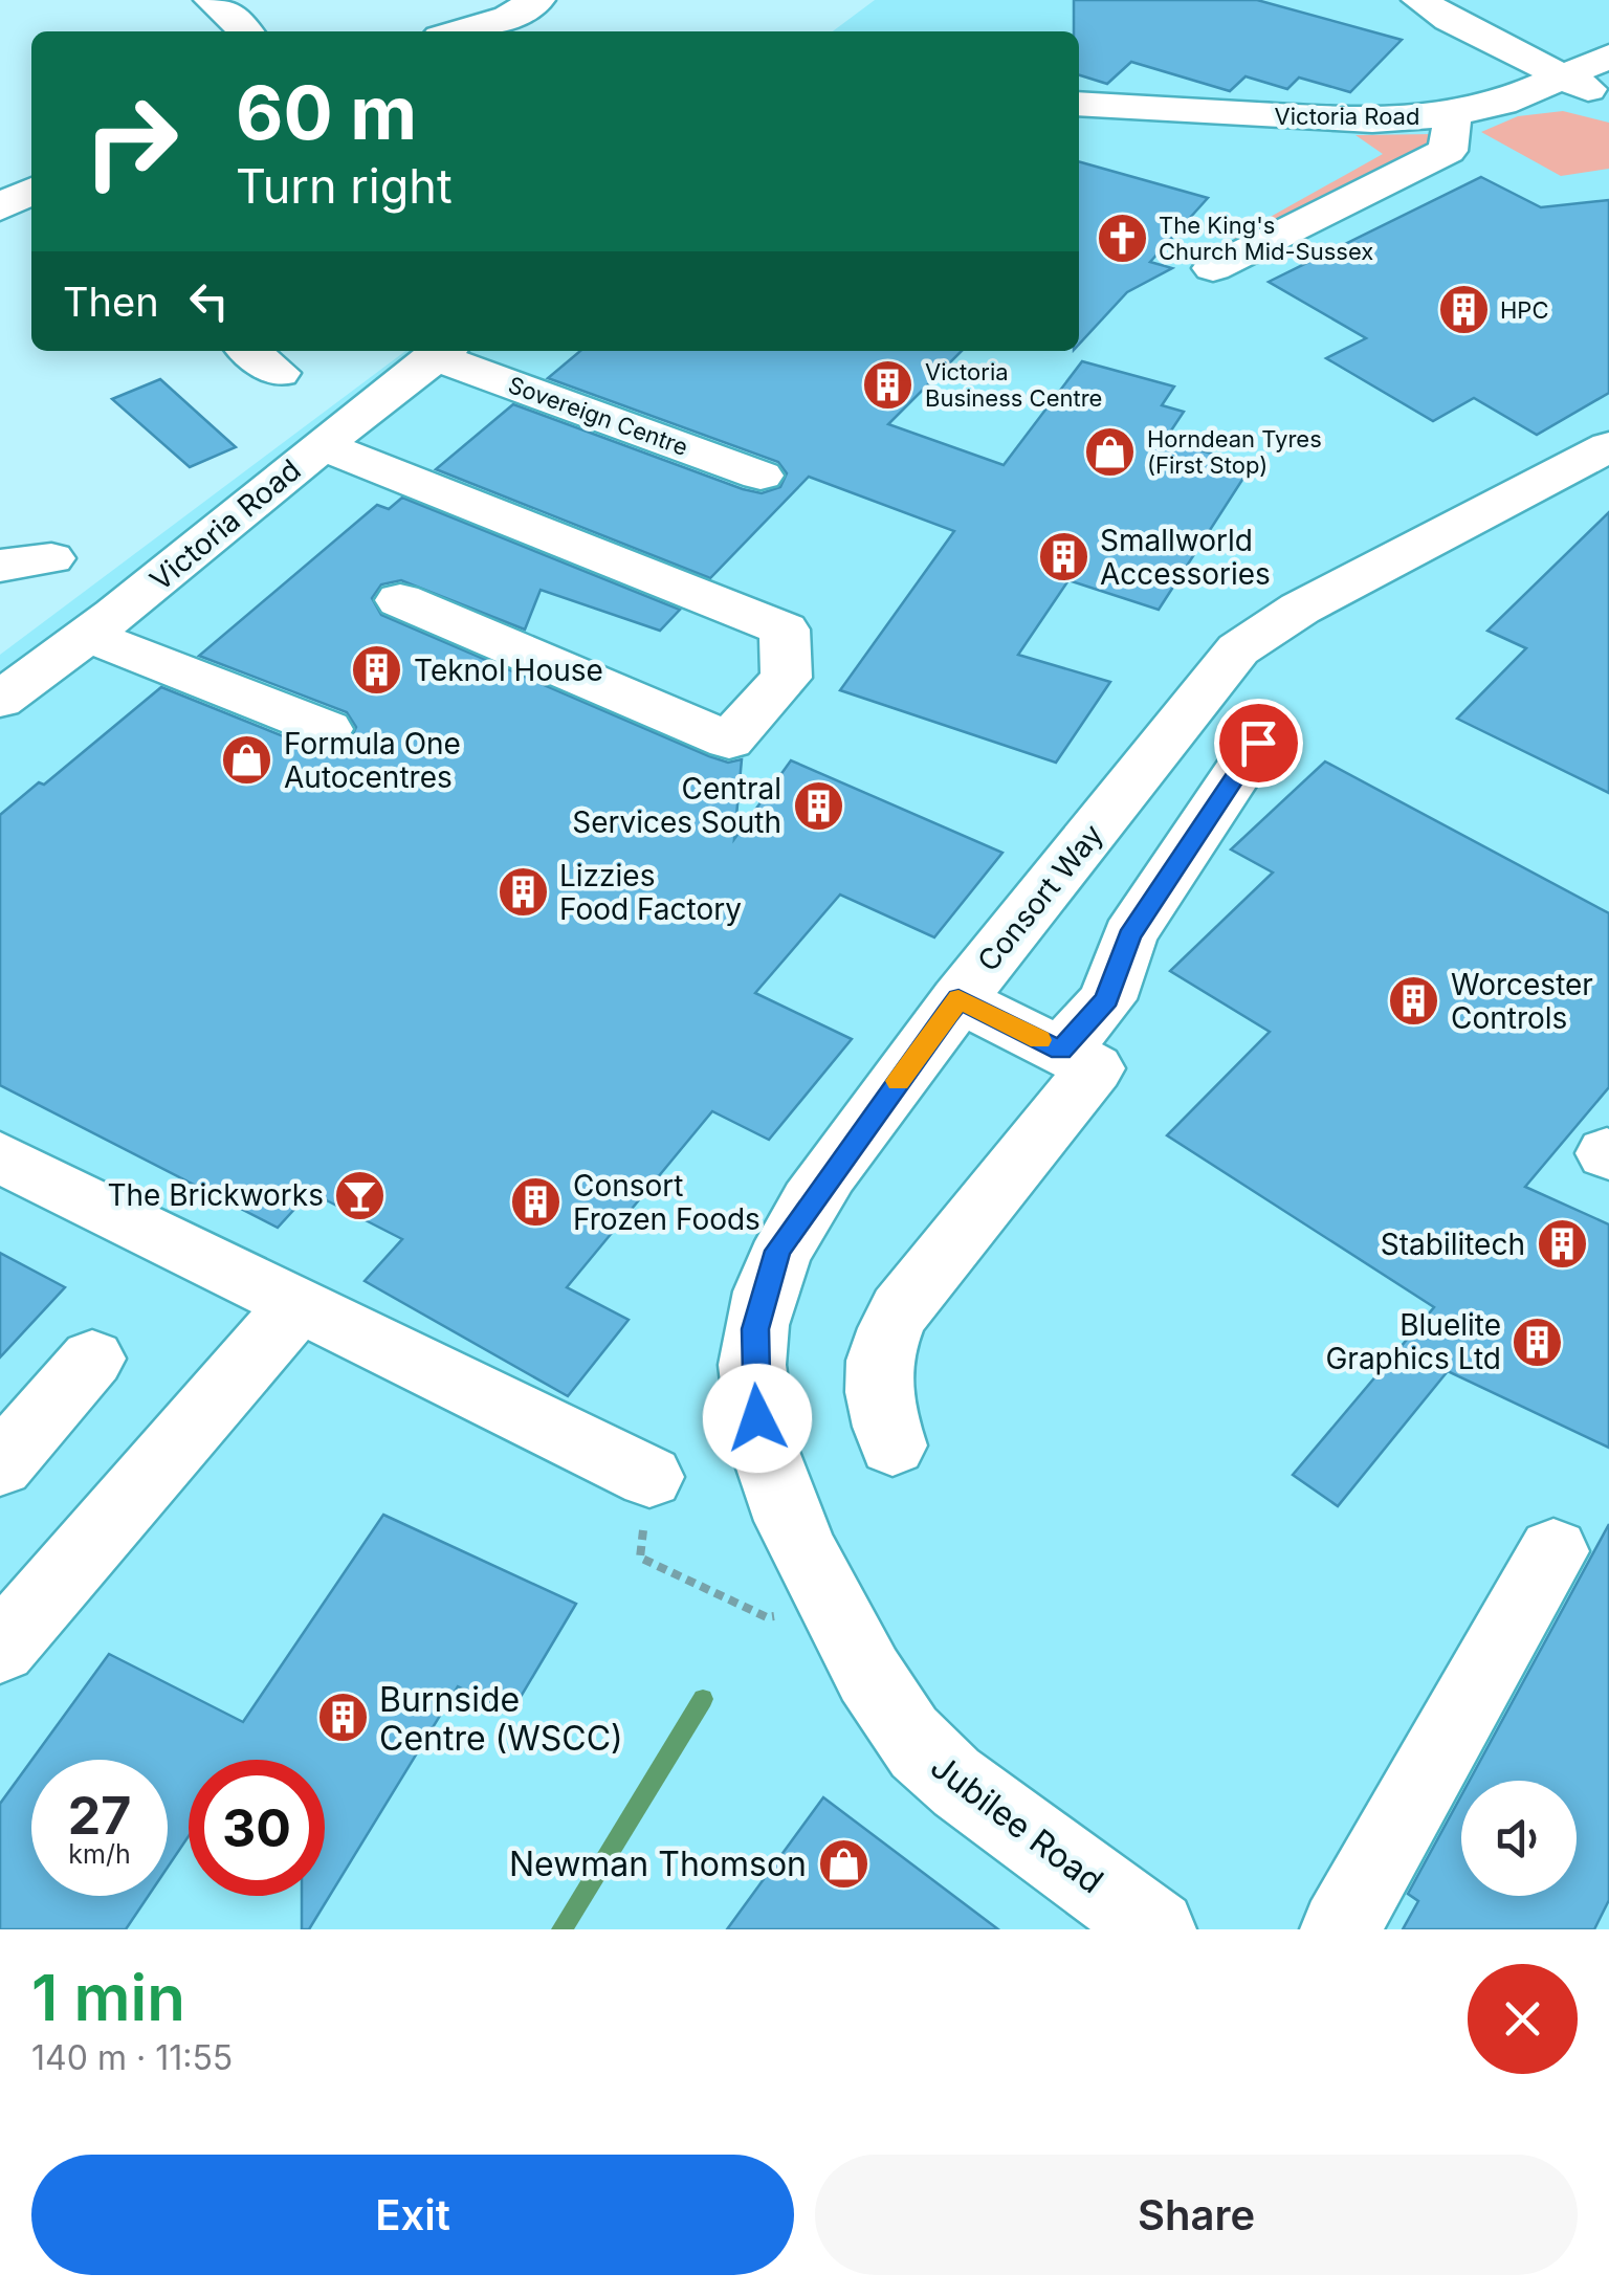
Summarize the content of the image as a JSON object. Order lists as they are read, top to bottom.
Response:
{
  "streets": {
    "street": [
      "Victoria Road",
      "Sovereign Centre",
      "Consort Way",
      "Jubilee Road"
    ]
  },
  "crossings": [
    ["Victoria Road", "Sovereign Centre"],
    ["Consort Way", "Jubilee Road"]
  ],
  "places": {
    "church": ["The King's Church Mid-Sussex"],
    "building": [
      "HPC",
      "Victoria Business Centre",
      "Smallworld Accessories",
      "Teknol House",
      "Central Services South",
      "Lizzies Food Factory",
      "Worcester Controls",
      "Consort Frozen Foods",
      "Stabilitech",
      "Bluelite Graphics Ltd",
      "Burnside Centre (WSCC)"
    ],
    "shop": ["Horndean Tyres (First Stop)", "Formula One Autocentres", "Newman Thomson"],
    "bar": ["The Brickworks"]
  },
  "page": {
    "turn": ["60 m", "Turn right"],
    "then": "Then",
    "speed": "27 km/h",
    "limit": "30",
    "heading": ["1 min", "140 m · 11:55"],
    "buttons": ["Exit", "Share"]
  }
}
